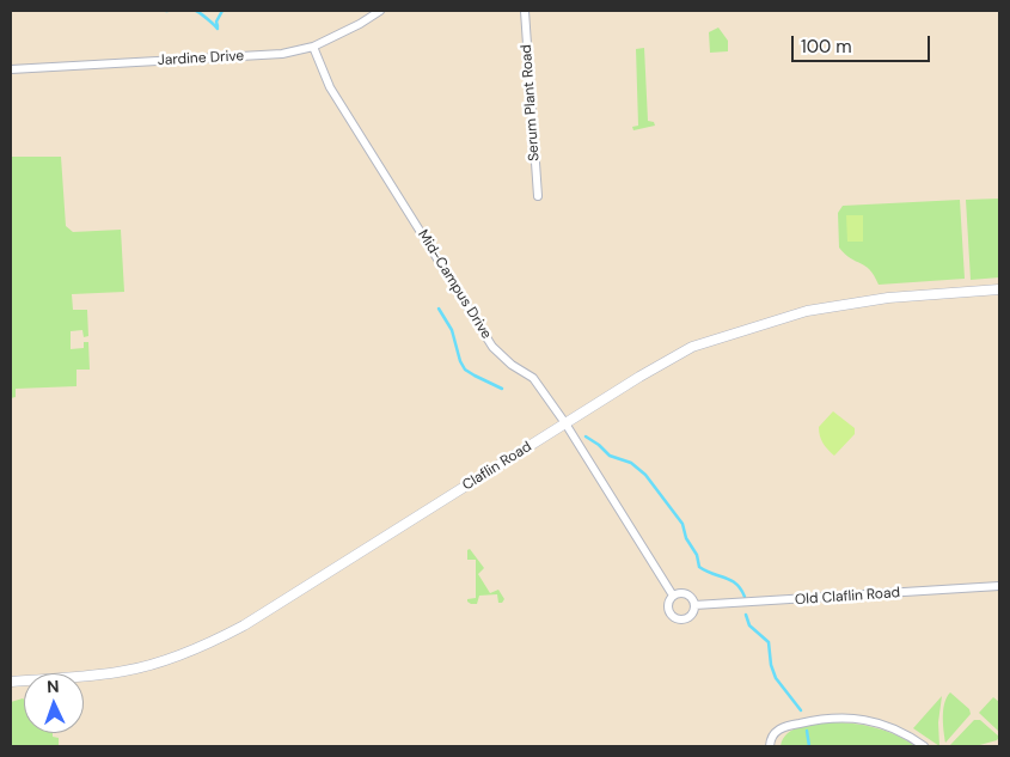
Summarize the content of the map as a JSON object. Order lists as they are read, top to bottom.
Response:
{
  "streets": {
    "street": [
      "Jardine Drive",
      "Serum Plant Road",
      "Mid-Campus Drive",
      "Claflin Road",
      "Old Claflin Road"
    ]
  },
  "crossings": [
    ["Jardine Drive", "Mid-Campus Drive"],
    ["Mid-Campus Drive", "Claflin Road"],
    ["Mid-Campus Drive", "Old Claflin Road"]
  ],
  "scale_bar": "100 m",
  "north": "top"
}
